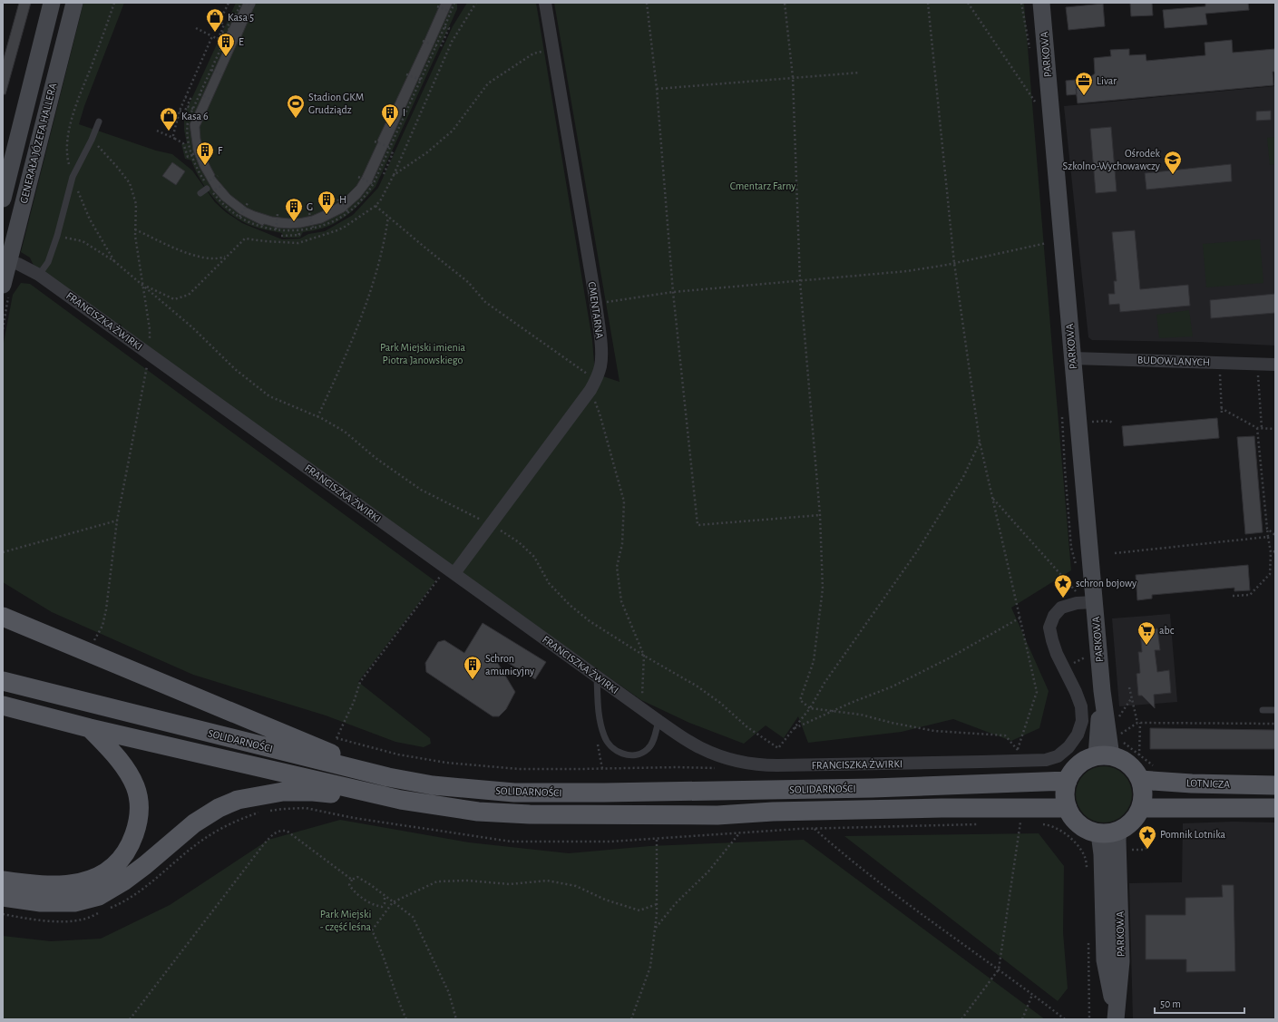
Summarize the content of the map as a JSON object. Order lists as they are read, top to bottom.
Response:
{
  "streets": {
    "main road": ["SOLIDARNOŚCI", "LOTNICZA"],
    "street": [
      "PARKOWA",
      "GENERAŁA JÓZEFA HALLERA",
      "CMENTARNA",
      "FRANCISZKA ŻWIRKI",
      "BUDOWLANYCH"
    ]
  },
  "crossings": [
    ["PARKOWA", "FRANCISZKA ŻWIRKI"],
    ["PARKOWA", "BUDOWLANYCH"],
    ["PARKOWA", "SOLIDARNOŚCI"],
    ["PARKOWA", "LOTNICZA"],
    ["GENERAŁA JÓZEFA HALLERA", "FRANCISZKA ŻWIRKI"],
    ["CMENTARNA", "FRANCISZKA ŻWIRKI"],
    ["SOLIDARNOŚCI", "LOTNICZA"]
  ],
  "parks": ["Cmentarz Farny", "Park Miejski imienia Piotra Janowskiego", "Park Miejski - część leśna"],
  "places": {
    "shop": ["Kasa 5", "Kasa 6"],
    "building": [
      "E",
      "I",
      "F",
      "H",
      "G",
      "Schron amunicyjny"
    ],
    "office": ["Livar"],
    "sports": ["Stadion GKM Grudziądz"],
    "school or university": ["Ośrodek Szkolno-Wychowawczy"],
    "place": ["schron bojowy", "Pomnik Lotnika"],
    "supermarket": ["abc"]
  },
  "scale_bar": "50 m"
}
